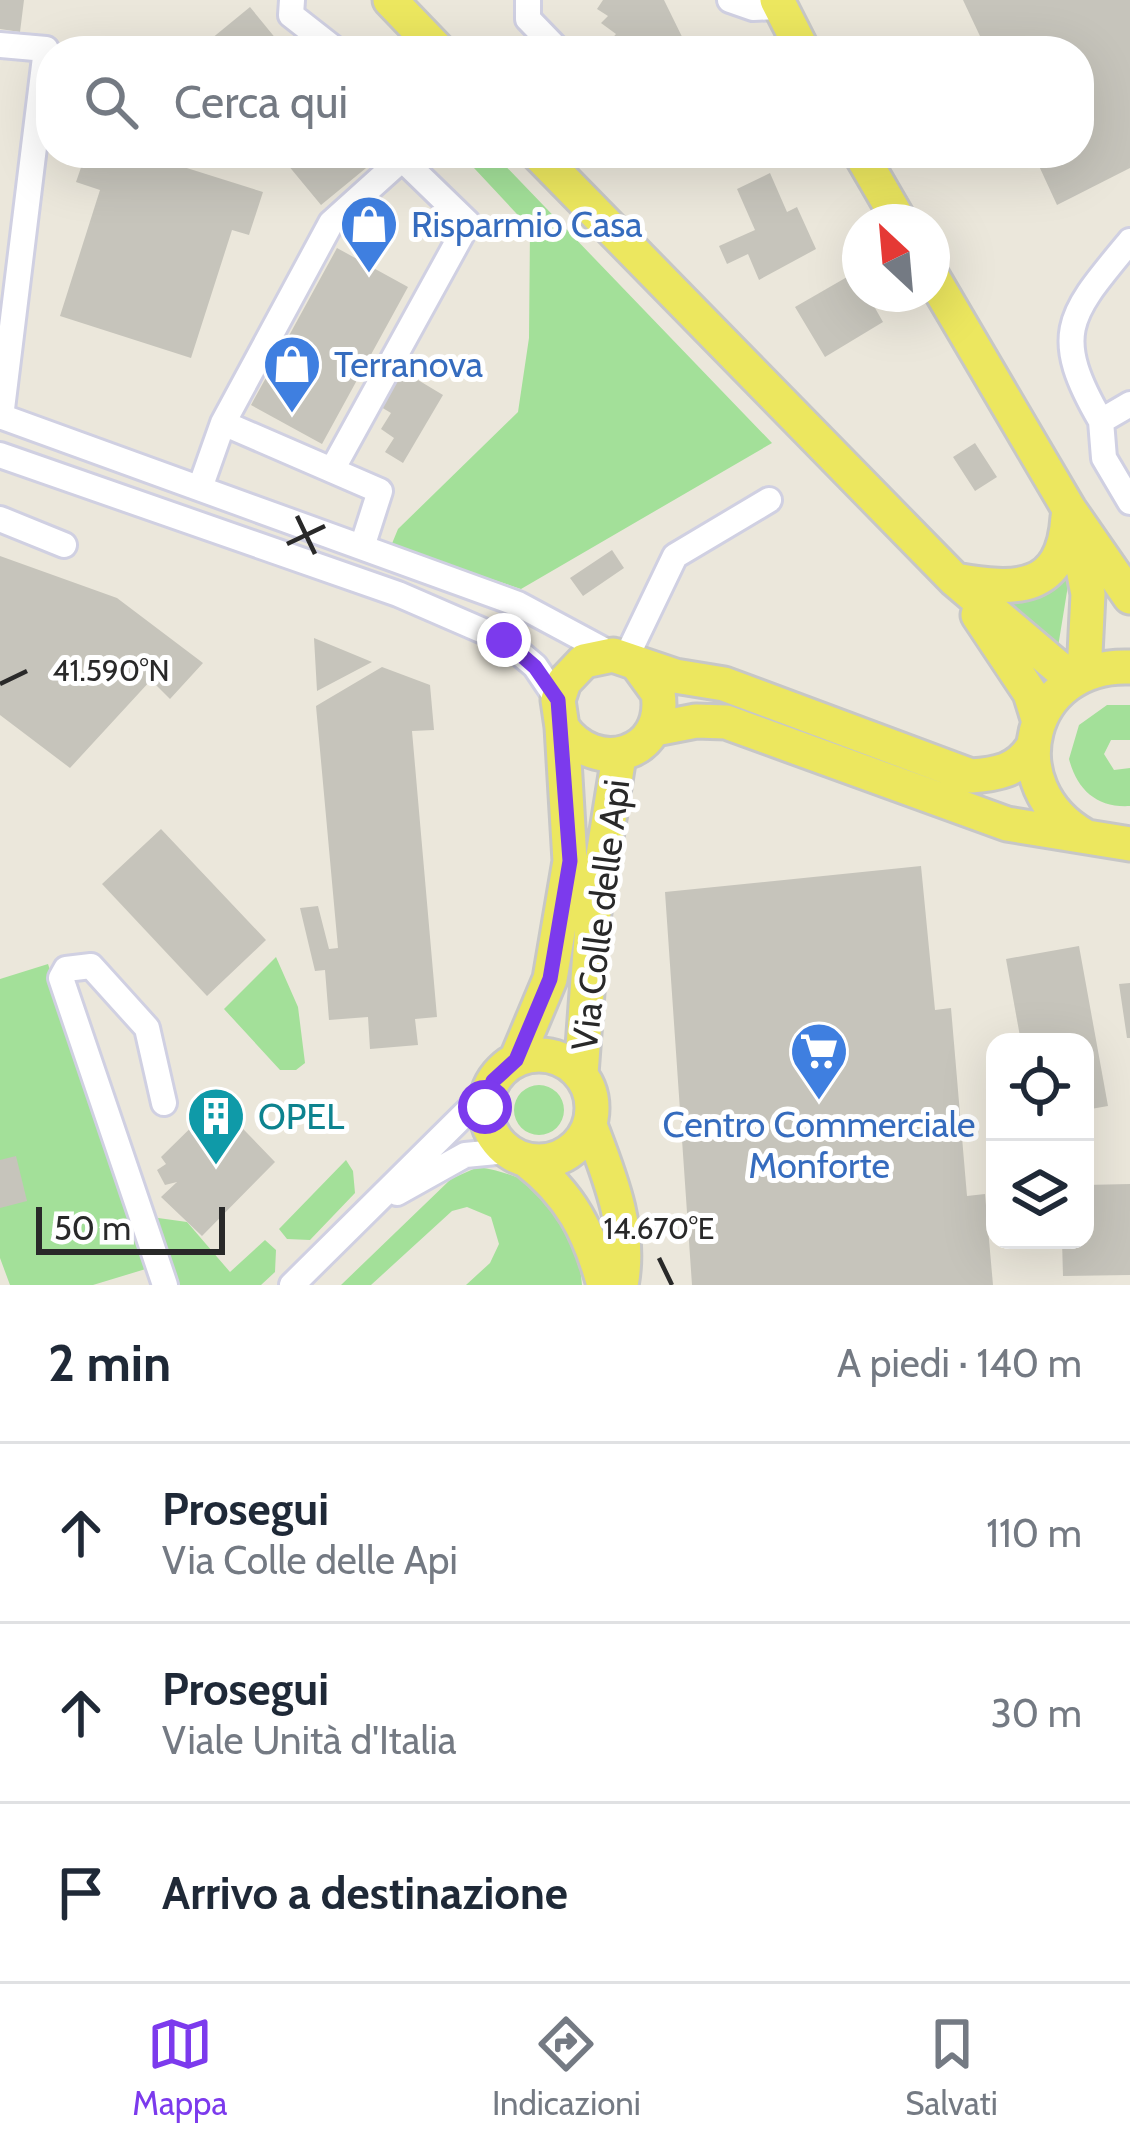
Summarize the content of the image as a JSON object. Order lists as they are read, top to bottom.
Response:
{
  "streets": {
    "main road": ["Via Colle delle Api"]
  },
  "places": {
    "shop": ["Risparmio Casa", "Terranova"],
    "supermarket": ["Centro Commerciale Monforte"],
    "building": ["OPEL"]
  },
  "scale_bar": "50 m",
  "north": "top left",
  "page": {
    "search": "Cerca qui",
    "scale": "50 m",
    "heading": ["2 min", "A piedi · 140 m"],
    "list": [
      ["Prosegui", "Via Colle delle Api", "110 m"],
      ["Prosegui", "Viale Unità d'Italia", "30 m"],
      "Arrivo a destinazione"
    ],
    "nav": ["Mappa", "Indicazioni", "Salvati"]
  },
  "coordinates": ["41.590°N", "14.670°E"]
}
